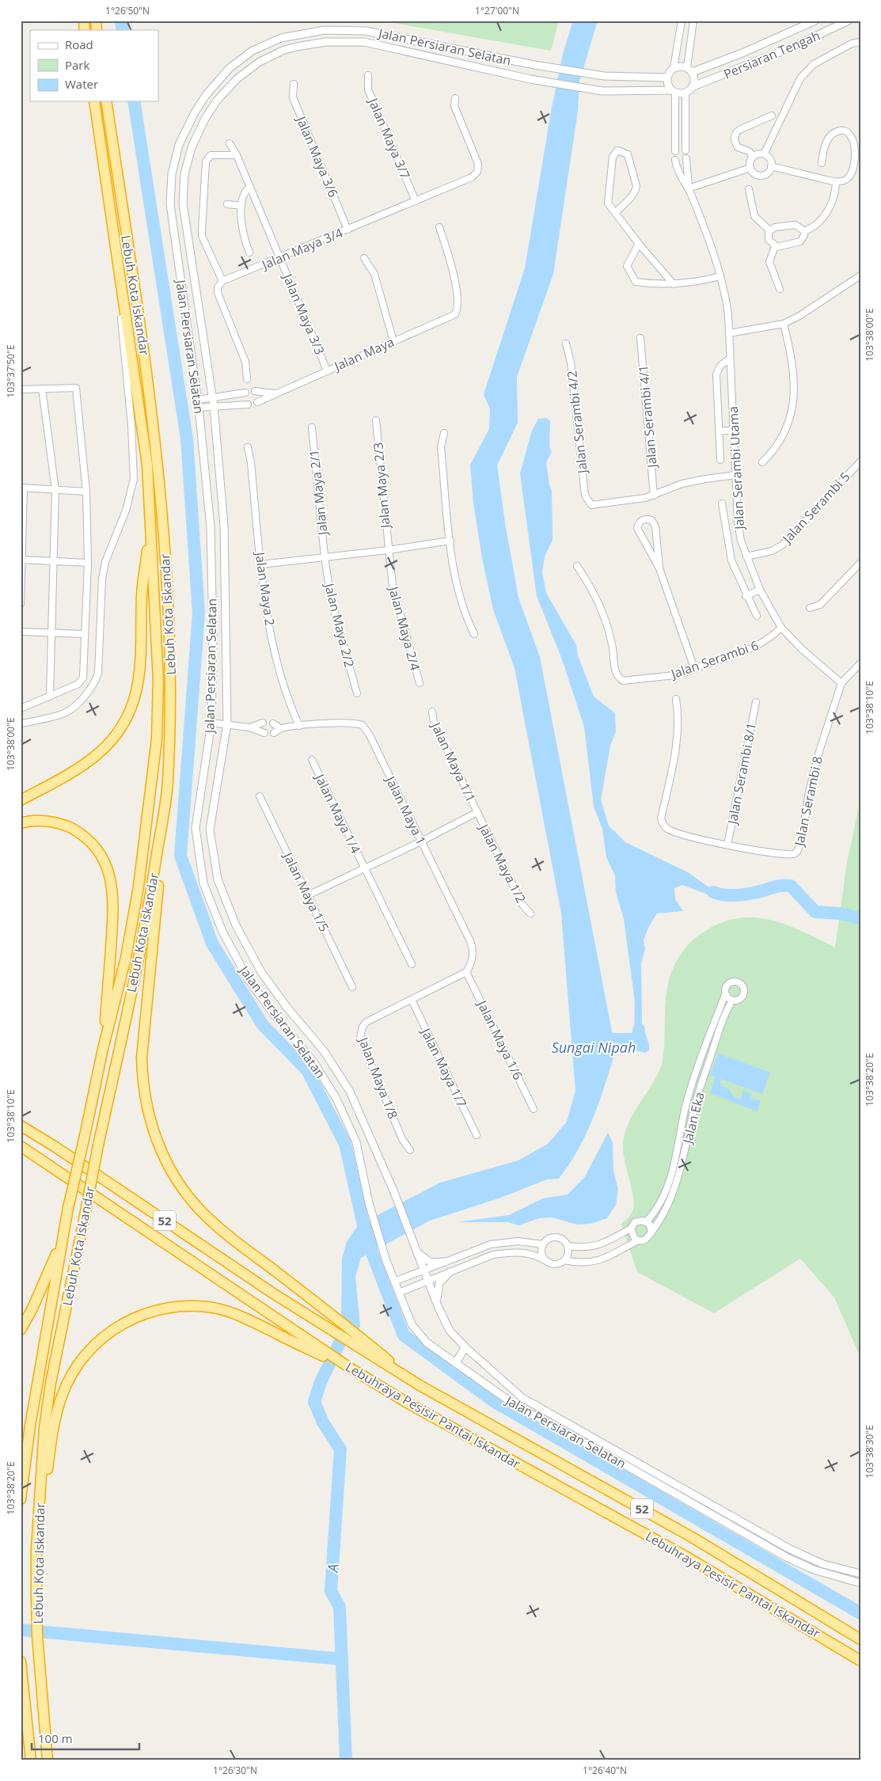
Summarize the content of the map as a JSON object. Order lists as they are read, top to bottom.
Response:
{
  "streets": {
    "highway": ["Lebuh Kota Iskandar", "52", "Lebuhraya Pesisir Pantai Iskandar"],
    "street": [
      "Jalan Persiaran Selatan",
      "Persiaran Tengah",
      "Jalan Maya 3/7",
      "Jalan Maya 3/6",
      "Jalan Maya 3/4",
      "Jalan Maya 3/3",
      "Jalan Maya",
      "Jalan Serambi 4/1",
      "Jalan Serambi 4/2",
      "Jalan Serambi Utama",
      "Jalan Maya 2/3",
      "Jalan Maya 2/1",
      "Jalan Serambi 5",
      "Jalan Maya 2",
      "Jalan Maya 2/2",
      "Jalan Maya 2/4",
      "Jalan Serambi 6",
      "Jalan Maya 1/1",
      "Jalan Serambi 8/1",
      "Jalan Serambi 8",
      "Jalan Maya 1",
      "Jalan Maya 1/4",
      "Jalan Maya 1/2",
      "Jalan Maya 1/5",
      "Jalan Maya 1/6",
      "Jalan Maya 1/7",
      "Jalan Maya 1/8",
      "Jalan Eka"
    ]
  },
  "crossings": [
    ["Jalan Persiaran Selatan", "Persiaran Tengah"],
    ["Jalan Maya 3/7", "Jalan Maya 3/4"],
    ["Jalan Maya 3/6", "Jalan Maya 3/4"],
    ["Jalan Maya 3/4", "Jalan Maya 3/3"],
    ["Jalan Maya 3/3", "Jalan Maya"],
    ["Jalan Serambi 4/1", "Jalan Serambi 4/2"],
    ["Jalan Serambi Utama", "Jalan Serambi 5"],
    ["Jalan Serambi Utama", "Jalan Serambi 6"],
    ["Jalan Serambi Utama", "Jalan Serambi 8"],
    ["Jalan Maya 2/3", "Jalan Maya 2/4"],
    ["Jalan Maya 2/1", "Jalan Maya 2/2"],
    ["Jalan Maya 2", "Jalan Maya 1"],
    ["Jalan Maya 1/1", "Jalan Maya 1/2"],
    ["Jalan Serambi 8/1", "Jalan Serambi 8"],
    ["Jalan Maya 1", "Jalan Maya 1/6"],
    ["Jalan Maya 1", "Jalan Maya 1/8"],
    ["Jalan Maya 1/6", "Jalan Maya 1/8"],
    ["Jalan Maya 1/7", "Jalan Maya 1/8"]
  ],
  "water": ["Sungai Nipah", "A"],
  "legend": ["Road", "Park", "Water"],
  "scale_bar": "100 m",
  "coordinates": [
    "1°26'50\"N",
    "1°27'00\"N",
    "103°38'00\"E",
    "103°37'50\"E",
    "103°38'10\"E",
    "103°38'20\"E",
    "103°38'30\"E",
    "1°26'30\"N",
    "1°26'40\"N"
  ]
}
